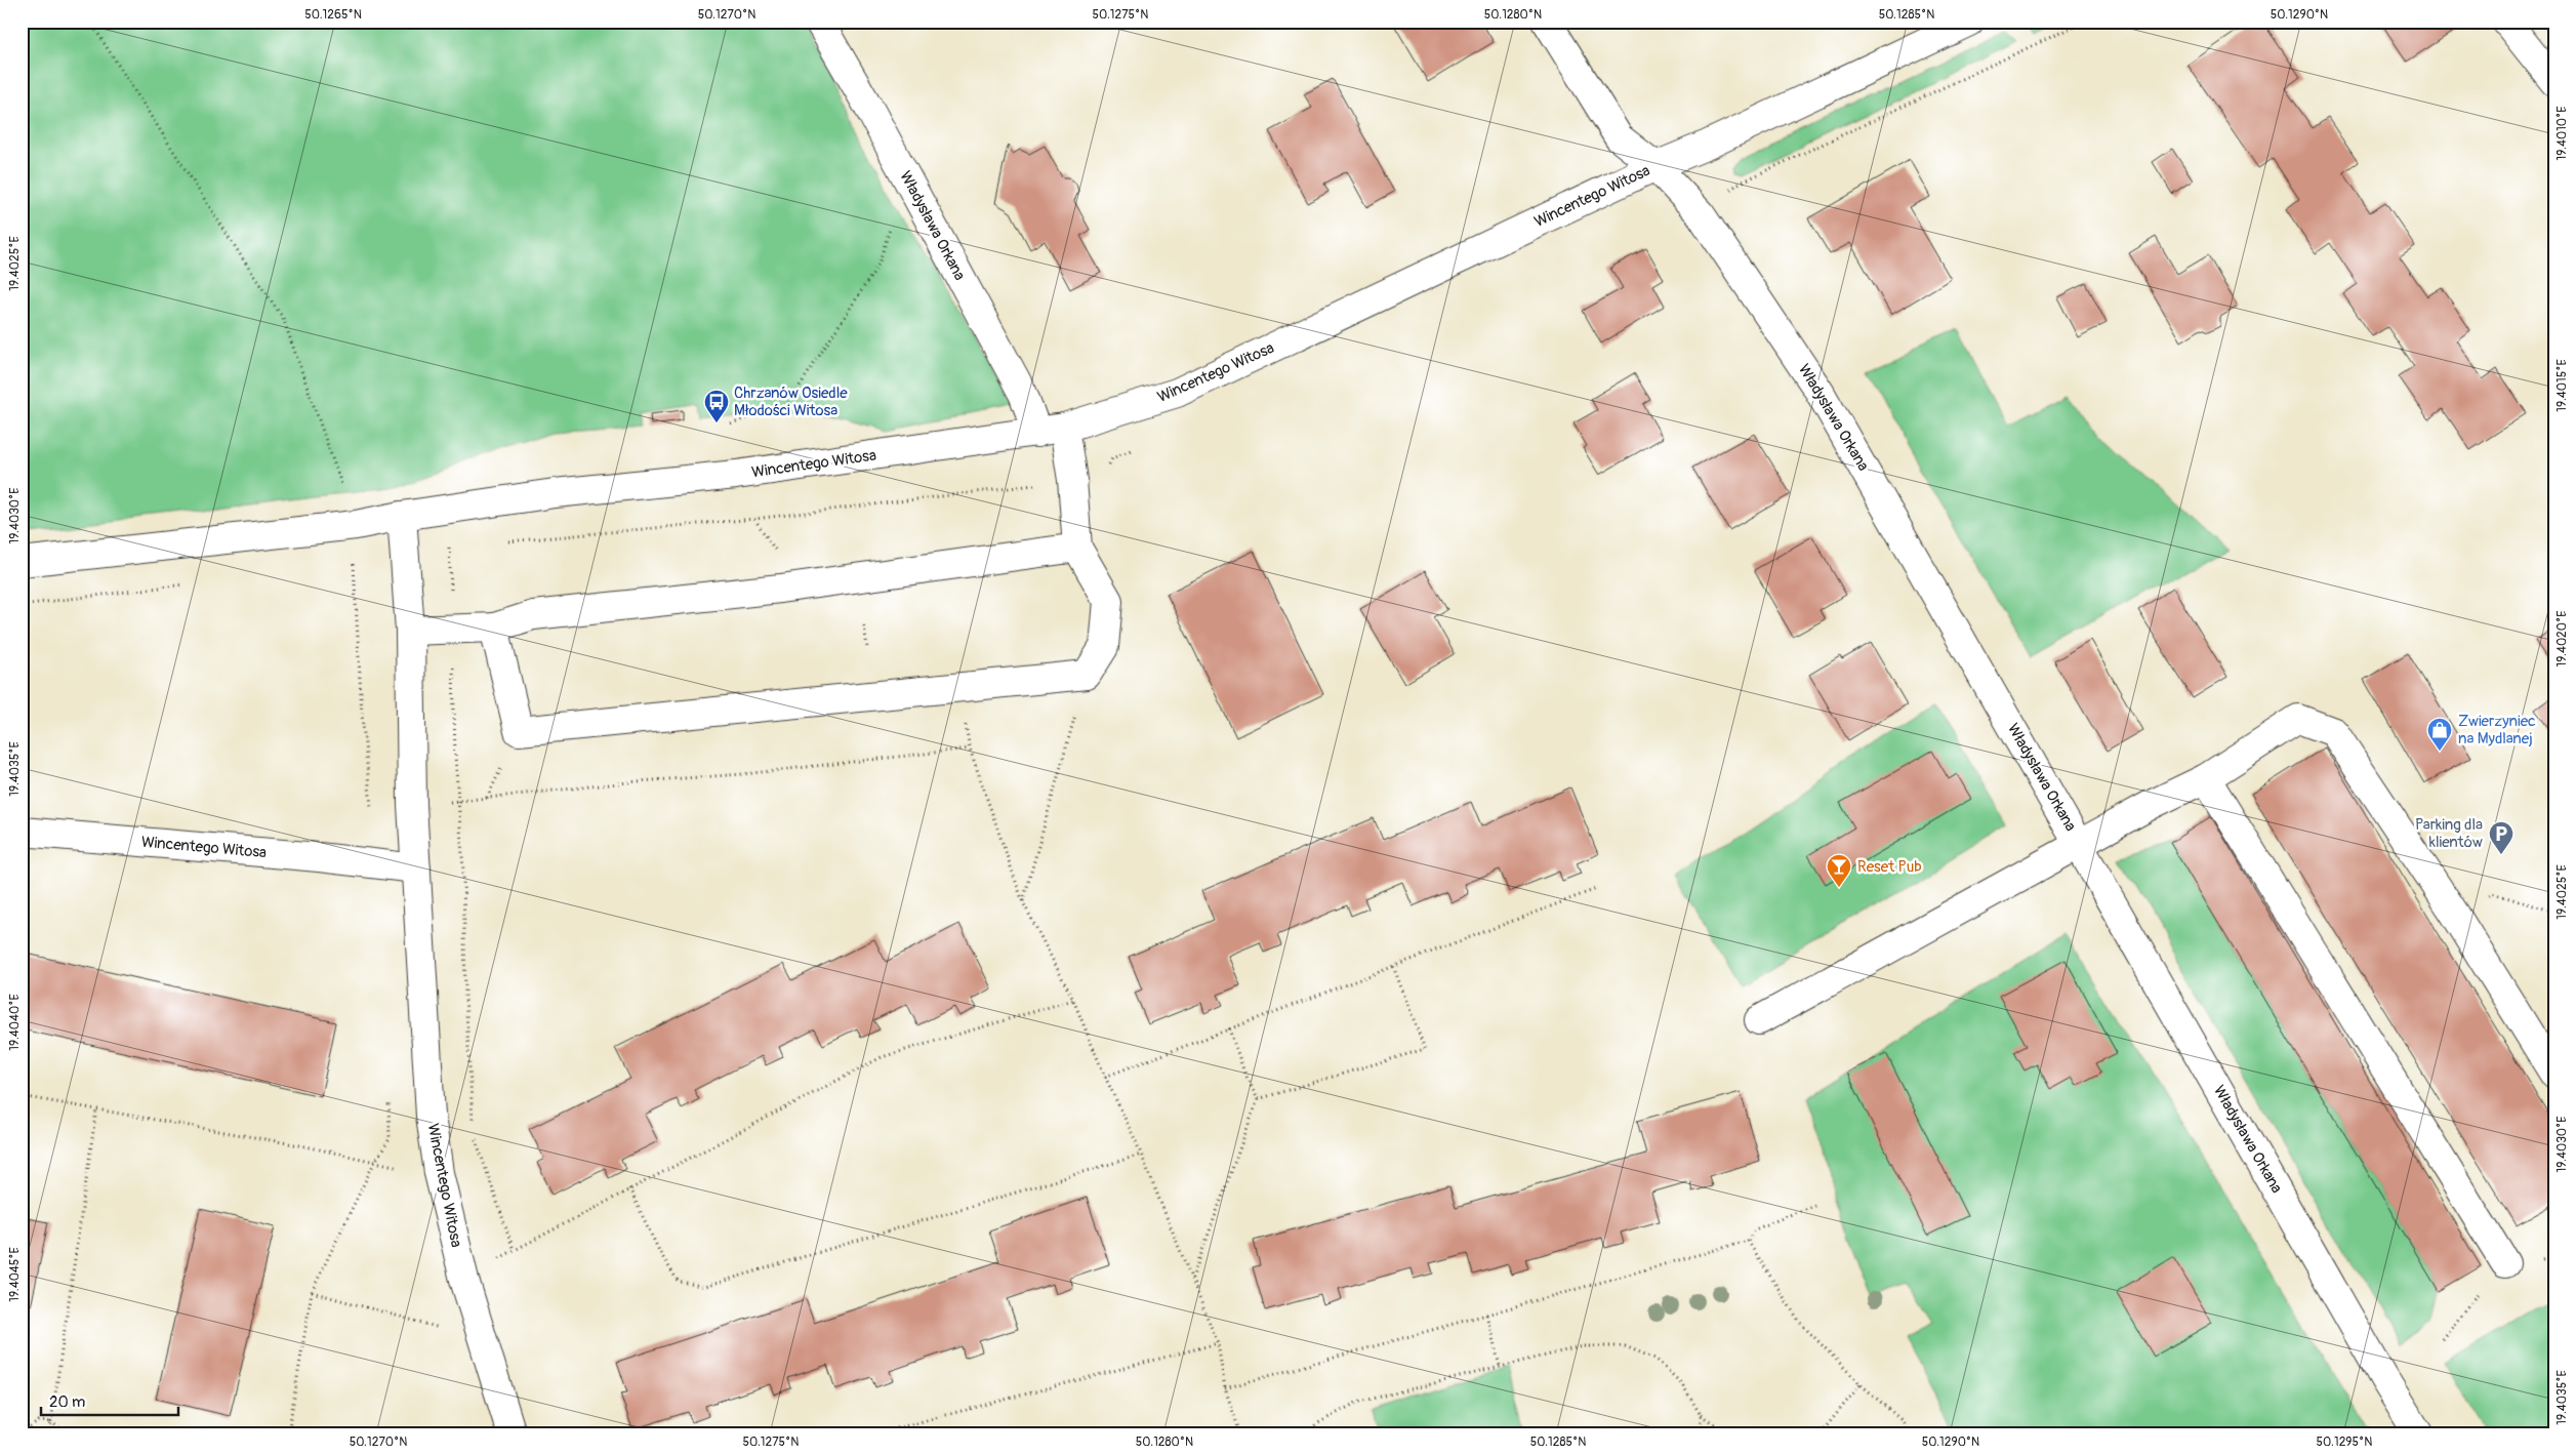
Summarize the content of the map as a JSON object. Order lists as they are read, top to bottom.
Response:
{
  "streets": {
    "street": ["Wincentego Witosa", "Władysława Orkana"]
  },
  "crossings": [
    ["Wincentego Witosa", "Władysława Orkana"]
  ],
  "places": {
    "bus stop": ["Chrzanów Osiedle Młodości Witosa"],
    "shop": ["Zwierzyniec na Mydlanej"],
    "parking": ["Parking dla klientów"],
    "bar": ["Reset Pub"]
  },
  "scale_bar": "20 m",
  "coordinates": [
    "50.1265°N",
    "50.1270°N",
    "50.1275°N",
    "50.1280°N",
    "50.1285°N",
    "50.1290°N",
    "19.4010°E",
    "19.4025°E",
    "19.4015°E",
    "19.4030°E",
    "19.4020°E",
    "19.4035°E",
    "19.4040°E",
    "19.4045°E",
    "50.1295°N"
  ]
}
